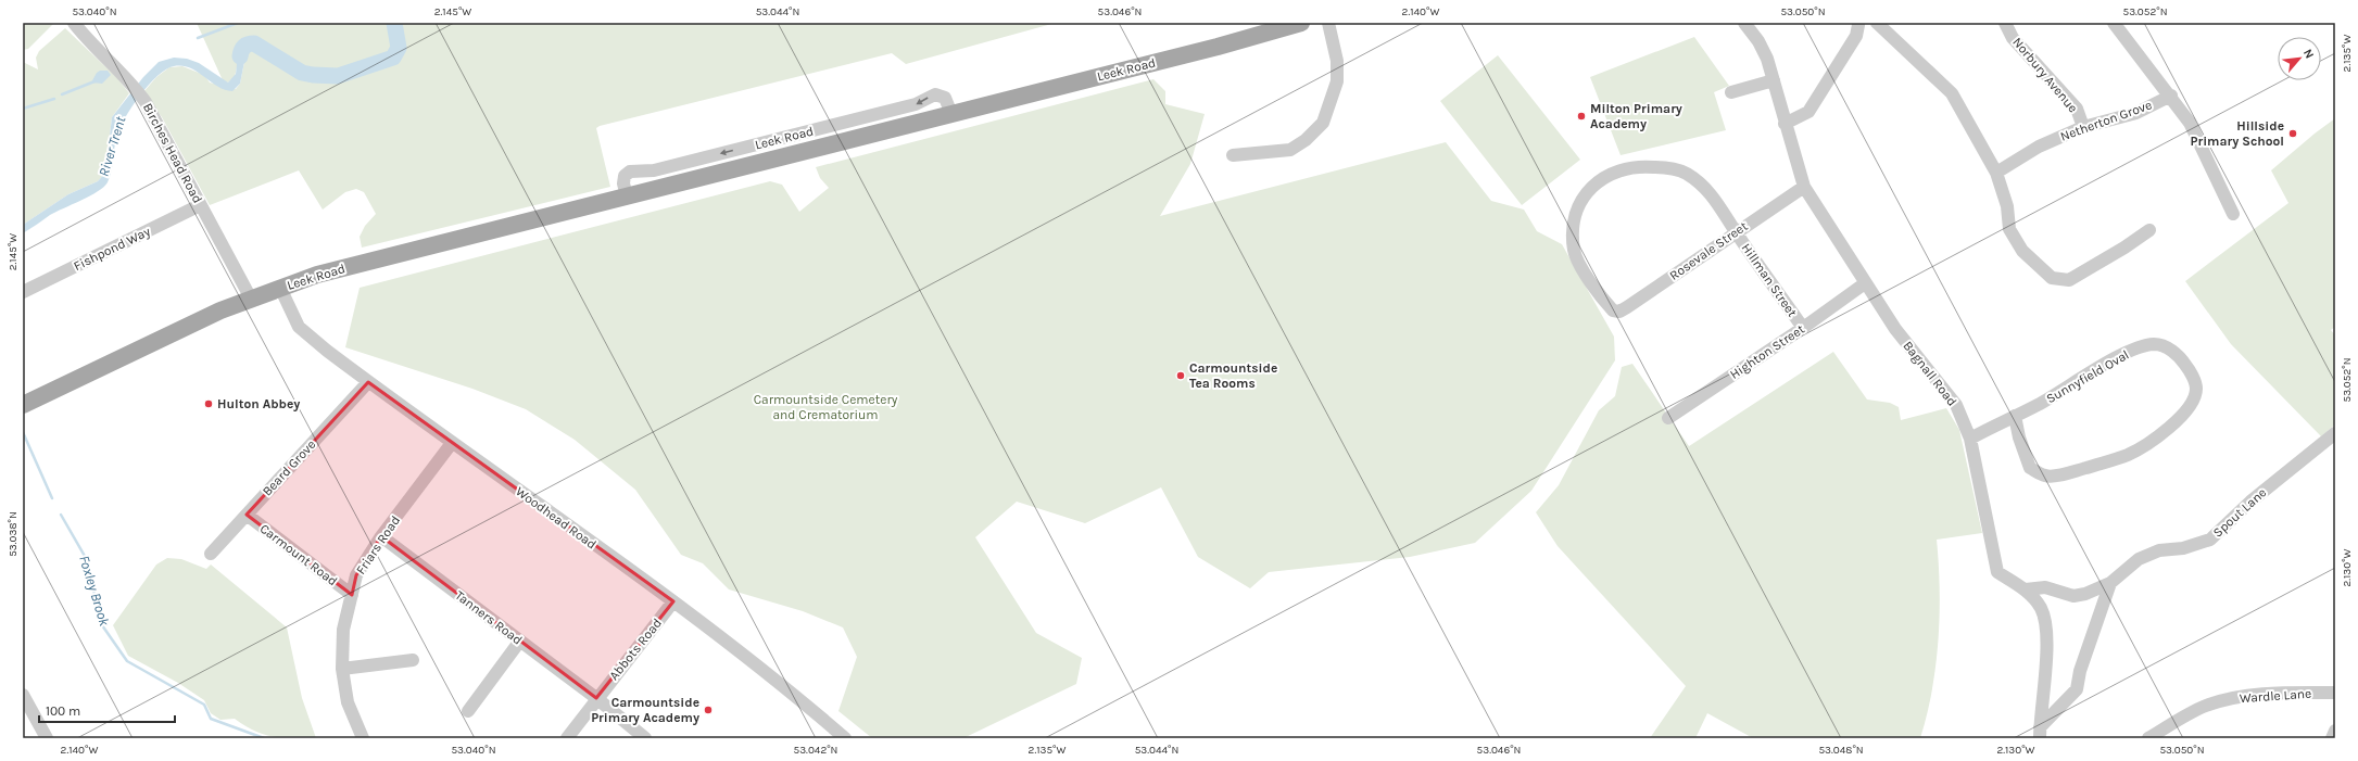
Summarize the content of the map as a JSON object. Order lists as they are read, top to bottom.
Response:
{
  "streets": {
    "main road": ["Leek Road"],
    "street": [
      "Norbury Avenue",
      "Netherton Grove",
      "Birches Head Road",
      "Fishpond Way",
      "Rosevale Street",
      "Hillman Street",
      "Highton Street",
      "Bagnall Road",
      "Sunnyfield Oval",
      "Beard Grove",
      "Spout Lane",
      "Woodhead Road",
      "Friars Road",
      "Carmount Road",
      "Tanners Road",
      "Abbots Road",
      "Wardle Lane"
    ]
  },
  "crossings": [
    ["Leek Road", "Birches Head Road"],
    ["Leek Road", "Woodhead Road"],
    ["Norbury Avenue", "Netherton Grove"],
    ["Birches Head Road", "Fishpond Way"],
    ["Rosevale Street", "Hillman Street"],
    ["Rosevale Street", "Bagnall Road"],
    ["Hillman Street", "Highton Street"],
    ["Highton Street", "Bagnall Road"],
    ["Bagnall Road", "Sunnyfield Oval"],
    ["Bagnall Road", "Spout Lane"],
    ["Beard Grove", "Woodhead Road"],
    ["Beard Grove", "Carmount Road"],
    ["Woodhead Road", "Friars Road"],
    ["Woodhead Road", "Abbots Road"],
    ["Friars Road", "Carmount Road"],
    ["Friars Road", "Tanners Road"],
    ["Tanners Road", "Abbots Road"]
  ],
  "water": ["River Trent", "Foxley Brook"],
  "parks": ["Carmountside Cemetery and Crematorium"],
  "places": [
    "Milton Primary Academy",
    "Hillside Primary School",
    "Carmountside Tea Rooms",
    "Hulton Abbey",
    "Carmountside Primary Academy"
  ],
  "scale_bar": "100 m",
  "north": "top right",
  "coordinates": [
    "53.040°N",
    "2.145°W",
    "53.044°N",
    "53.046°N",
    "2.140°W",
    "53.050°N",
    "53.052°N",
    "2.135°W",
    "53.038°N",
    "2.130°W",
    "53.042°N",
    "53.048°N"
  ]
}
